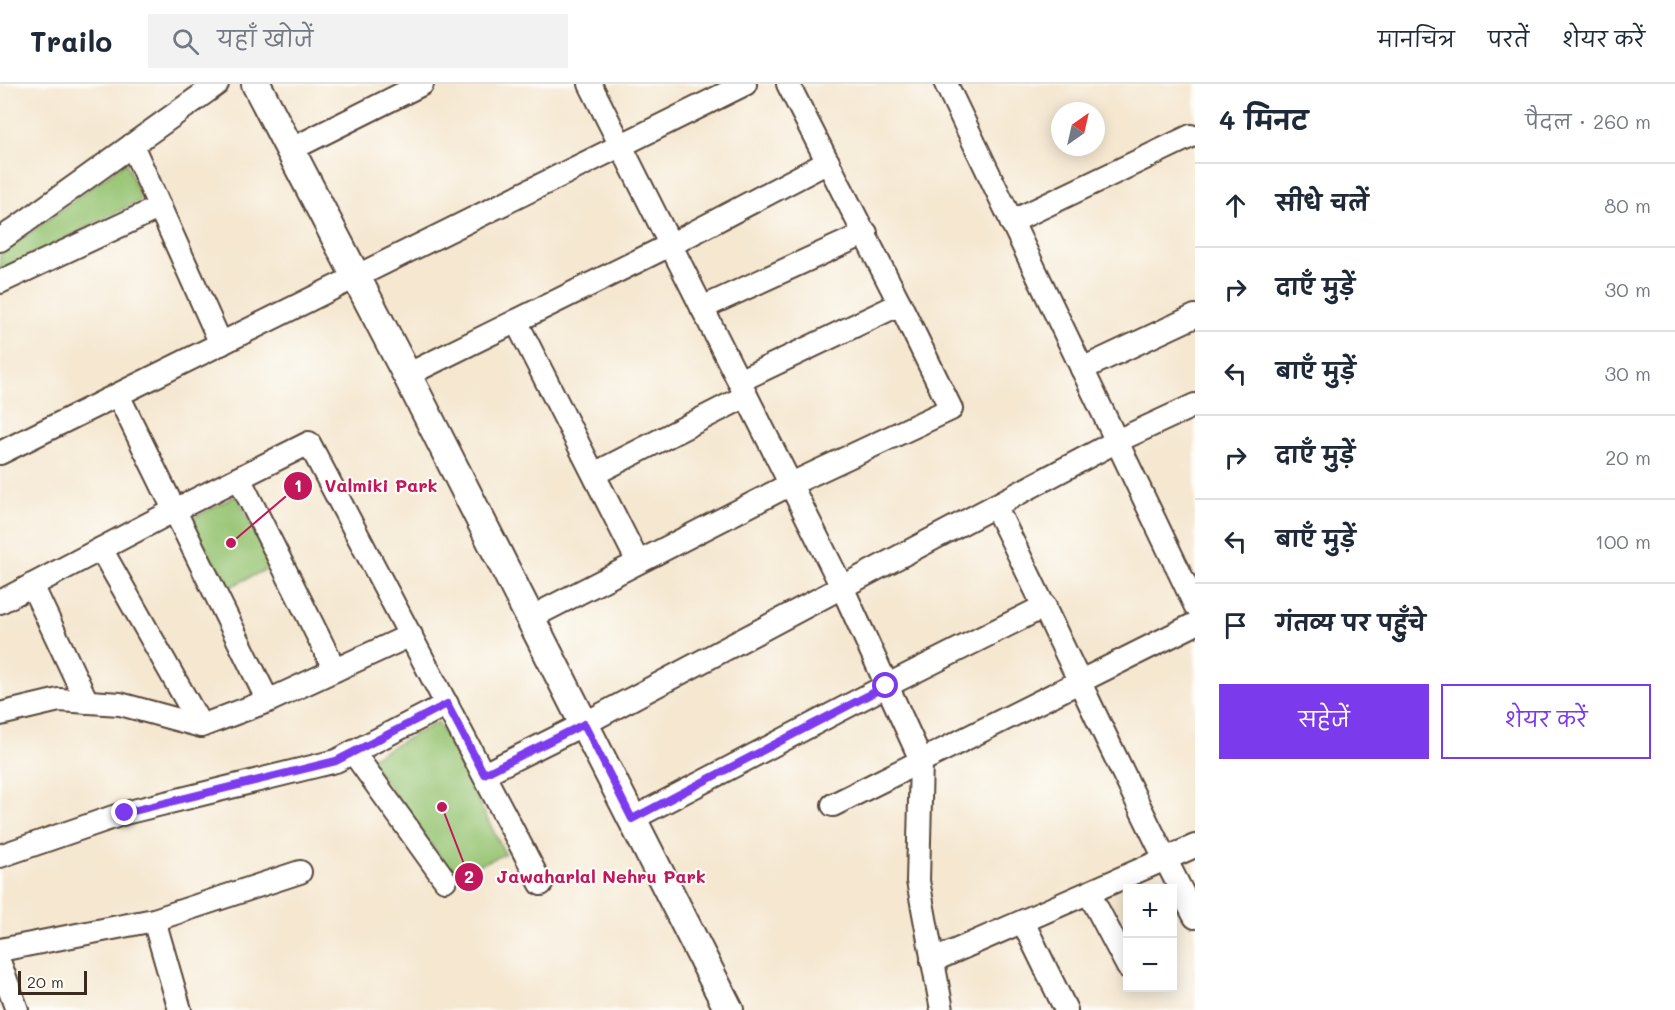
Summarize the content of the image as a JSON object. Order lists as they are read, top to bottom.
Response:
{
  "places": ["Valmiki Park", "Jawaharlal Nehru Park"],
  "scale_bar": "20 m",
  "north": "top right",
  "page": {
    "header": "Trailo",
    "search": "यहाँ खोजें",
    "nav": ["मानचित्र", "परतें", "शेयर करें"],
    "heading": ["4 मिनट", "पैदल · 260 m"],
    "list": [
      ["सीधे चलें", "80 m"],
      ["दाएँ मुड़ें", "30 m"],
      ["बाएँ मुड़ें", "30 m"],
      ["दाएँ मुड़ें", "20 m"],
      ["बाएँ मुड़ें", "100 m"],
      "गंतव्य पर पहुँचे"
    ],
    "buttons": ["सहेजें", "शेयर करें"],
    "map_buttons": ["+", "−"],
    "scale": "20 m"
  }
}
